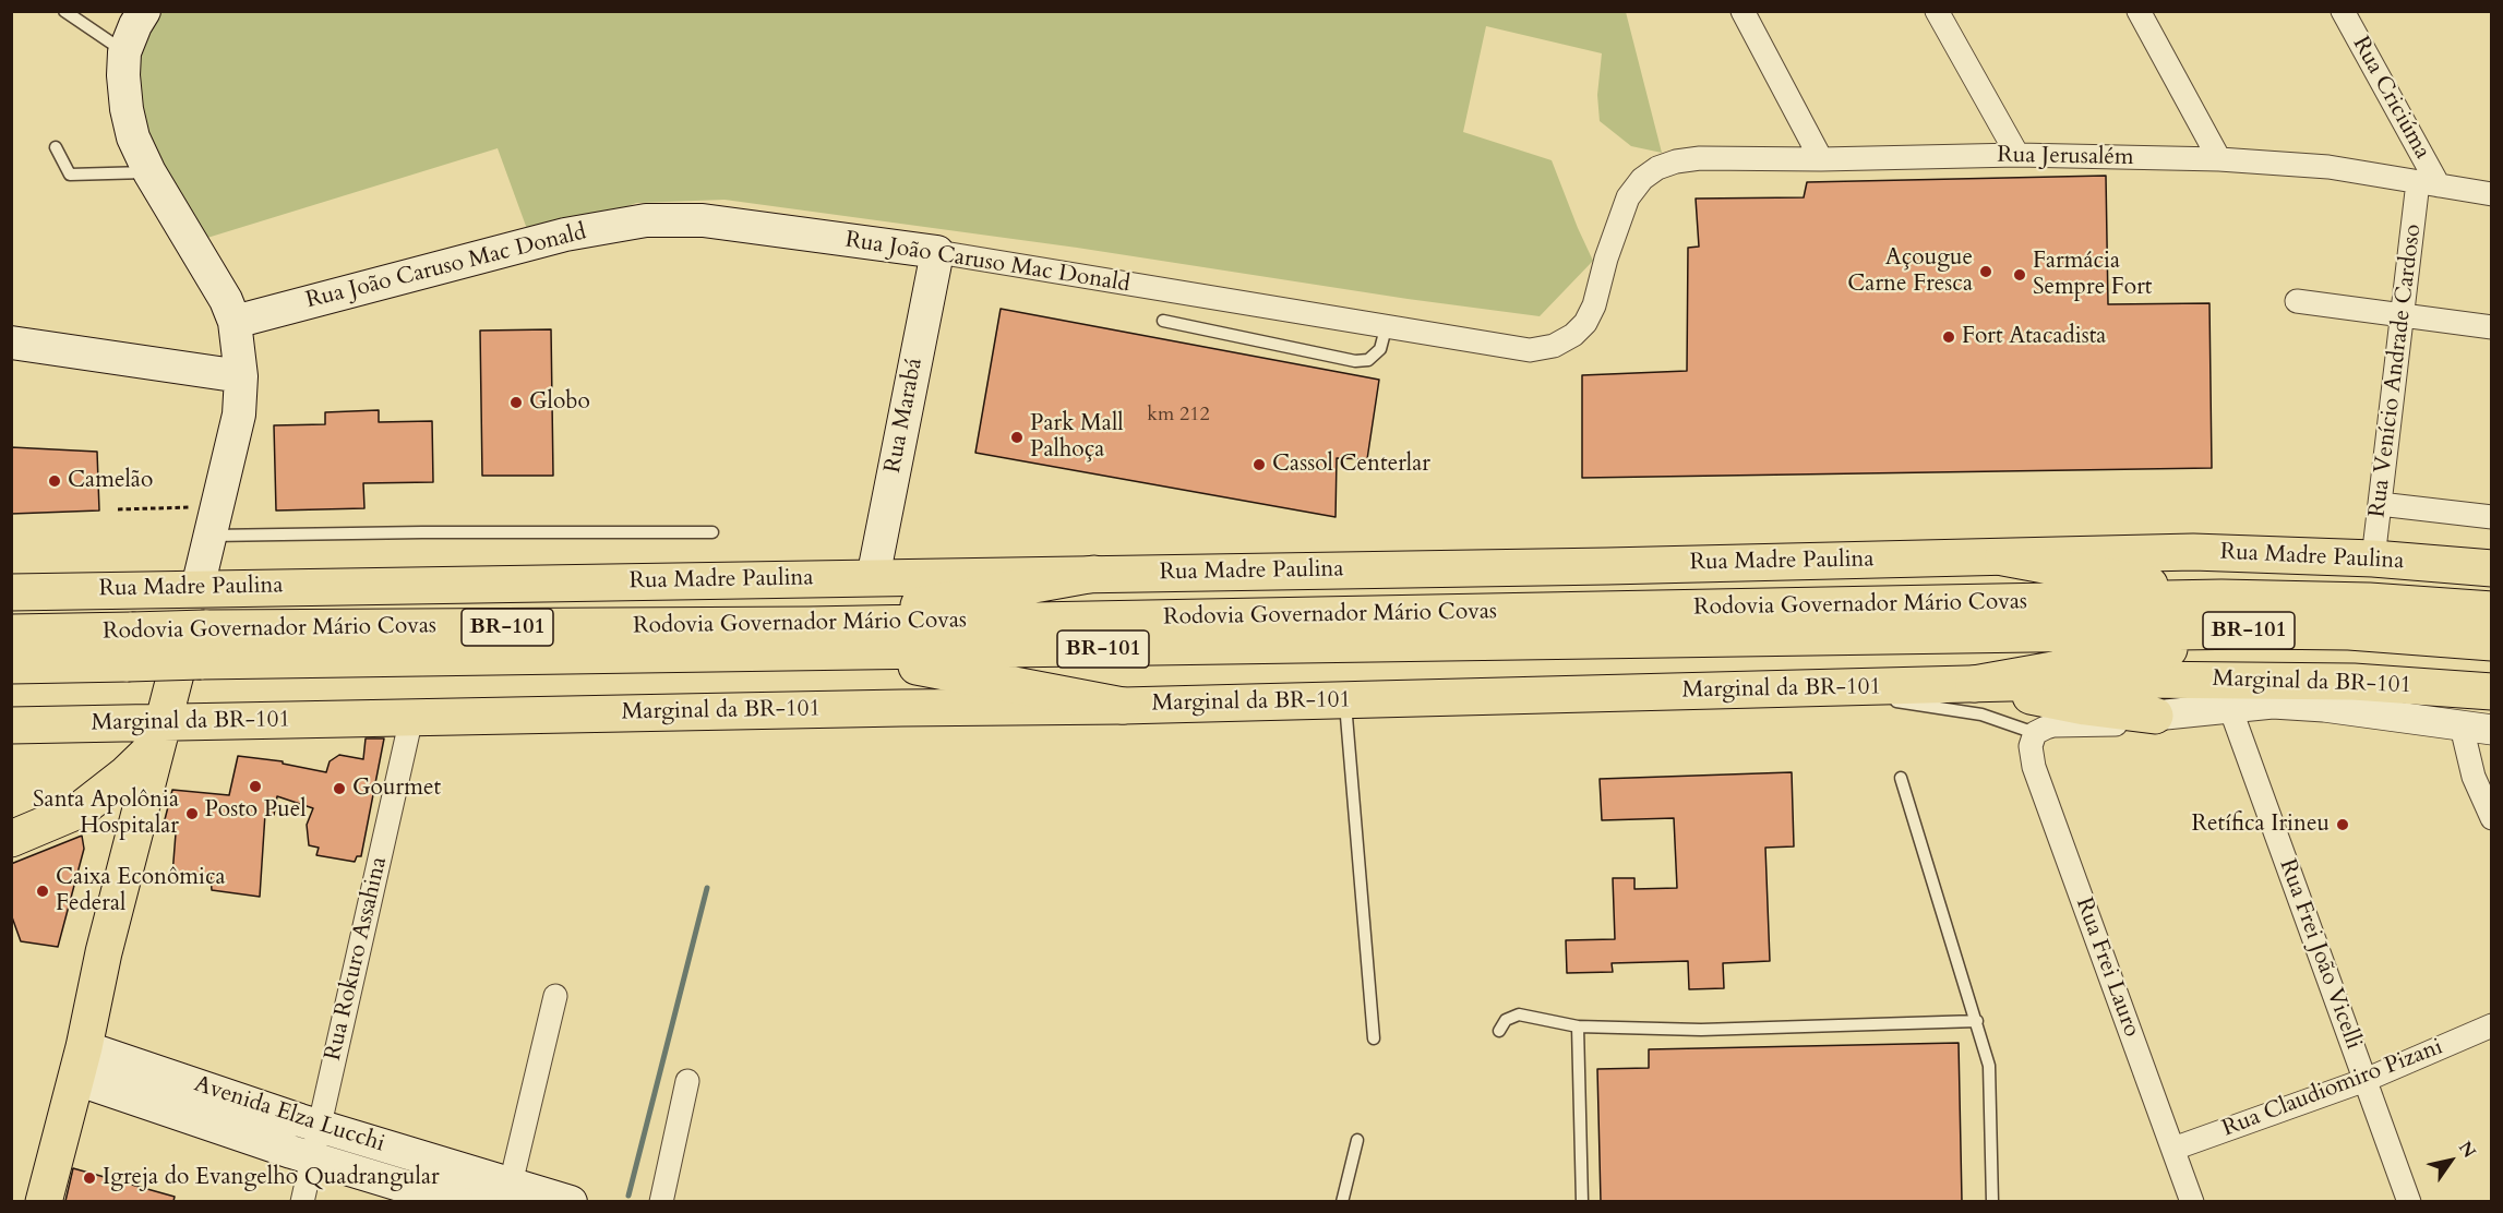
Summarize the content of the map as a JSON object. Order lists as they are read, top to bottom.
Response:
{
  "streets": {
    "main road": [
      "Rua João Caruso Mac Donald",
      "Rua Marabá",
      "Rua Madre Paulina",
      "Rodovia Governador Mário Covas",
      "BR-101",
      "Marginal da BR-101",
      "Avenida Elza Lucchi"
    ],
    "street": [
      "Rua Criciúma",
      "Rua Jerusalém",
      "Rua Venício Andrade Cardoso",
      "Rua Frei João Vicelli",
      "Rua Rokuro Assahina",
      "Rua Frei Lauro",
      "Rua Claudiomiro Pizani"
    ]
  },
  "crossings": [
    ["Rua Criciúma", "Rua Jerusalém"],
    ["Rua Criciúma", "Rua Venício Andrade Cardoso"],
    ["Rua Jerusalém", "Rua João Caruso Mac Donald"],
    ["Rua Jerusalém", "Rua Venício Andrade Cardoso"],
    ["Rua João Caruso Mac Donald", "Rua Marabá"],
    ["Rua Venício Andrade Cardoso", "Rua Madre Paulina"],
    ["Rua Marabá", "Rua Madre Paulina"],
    ["Marginal da BR-101", "Rua Rokuro Assahina"],
    ["Rua Frei João Vicelli", "Rua Claudiomiro Pizani"],
    ["Rua Rokuro Assahina", "Avenida Elza Lucchi"],
    ["Rua Frei Lauro", "Rua Claudiomiro Pizani"]
  ],
  "places": [
    "Açougue Carne Fresca",
    "Farmácia Sempre Fort",
    "Fort Atacadista",
    "Globo",
    "Park Mall Palhoça",
    "Cassol Centerlar",
    "Camelão",
    "Posto Puel",
    "Gourmet",
    "Santa Apolônia Hospitalar",
    "Retífica Irineu",
    "Caixa Econômica Federal",
    "Igreja do Evangelho Quadrangular"
  ],
  "house_numbers": ["km 212"],
  "north": "top right"
}
